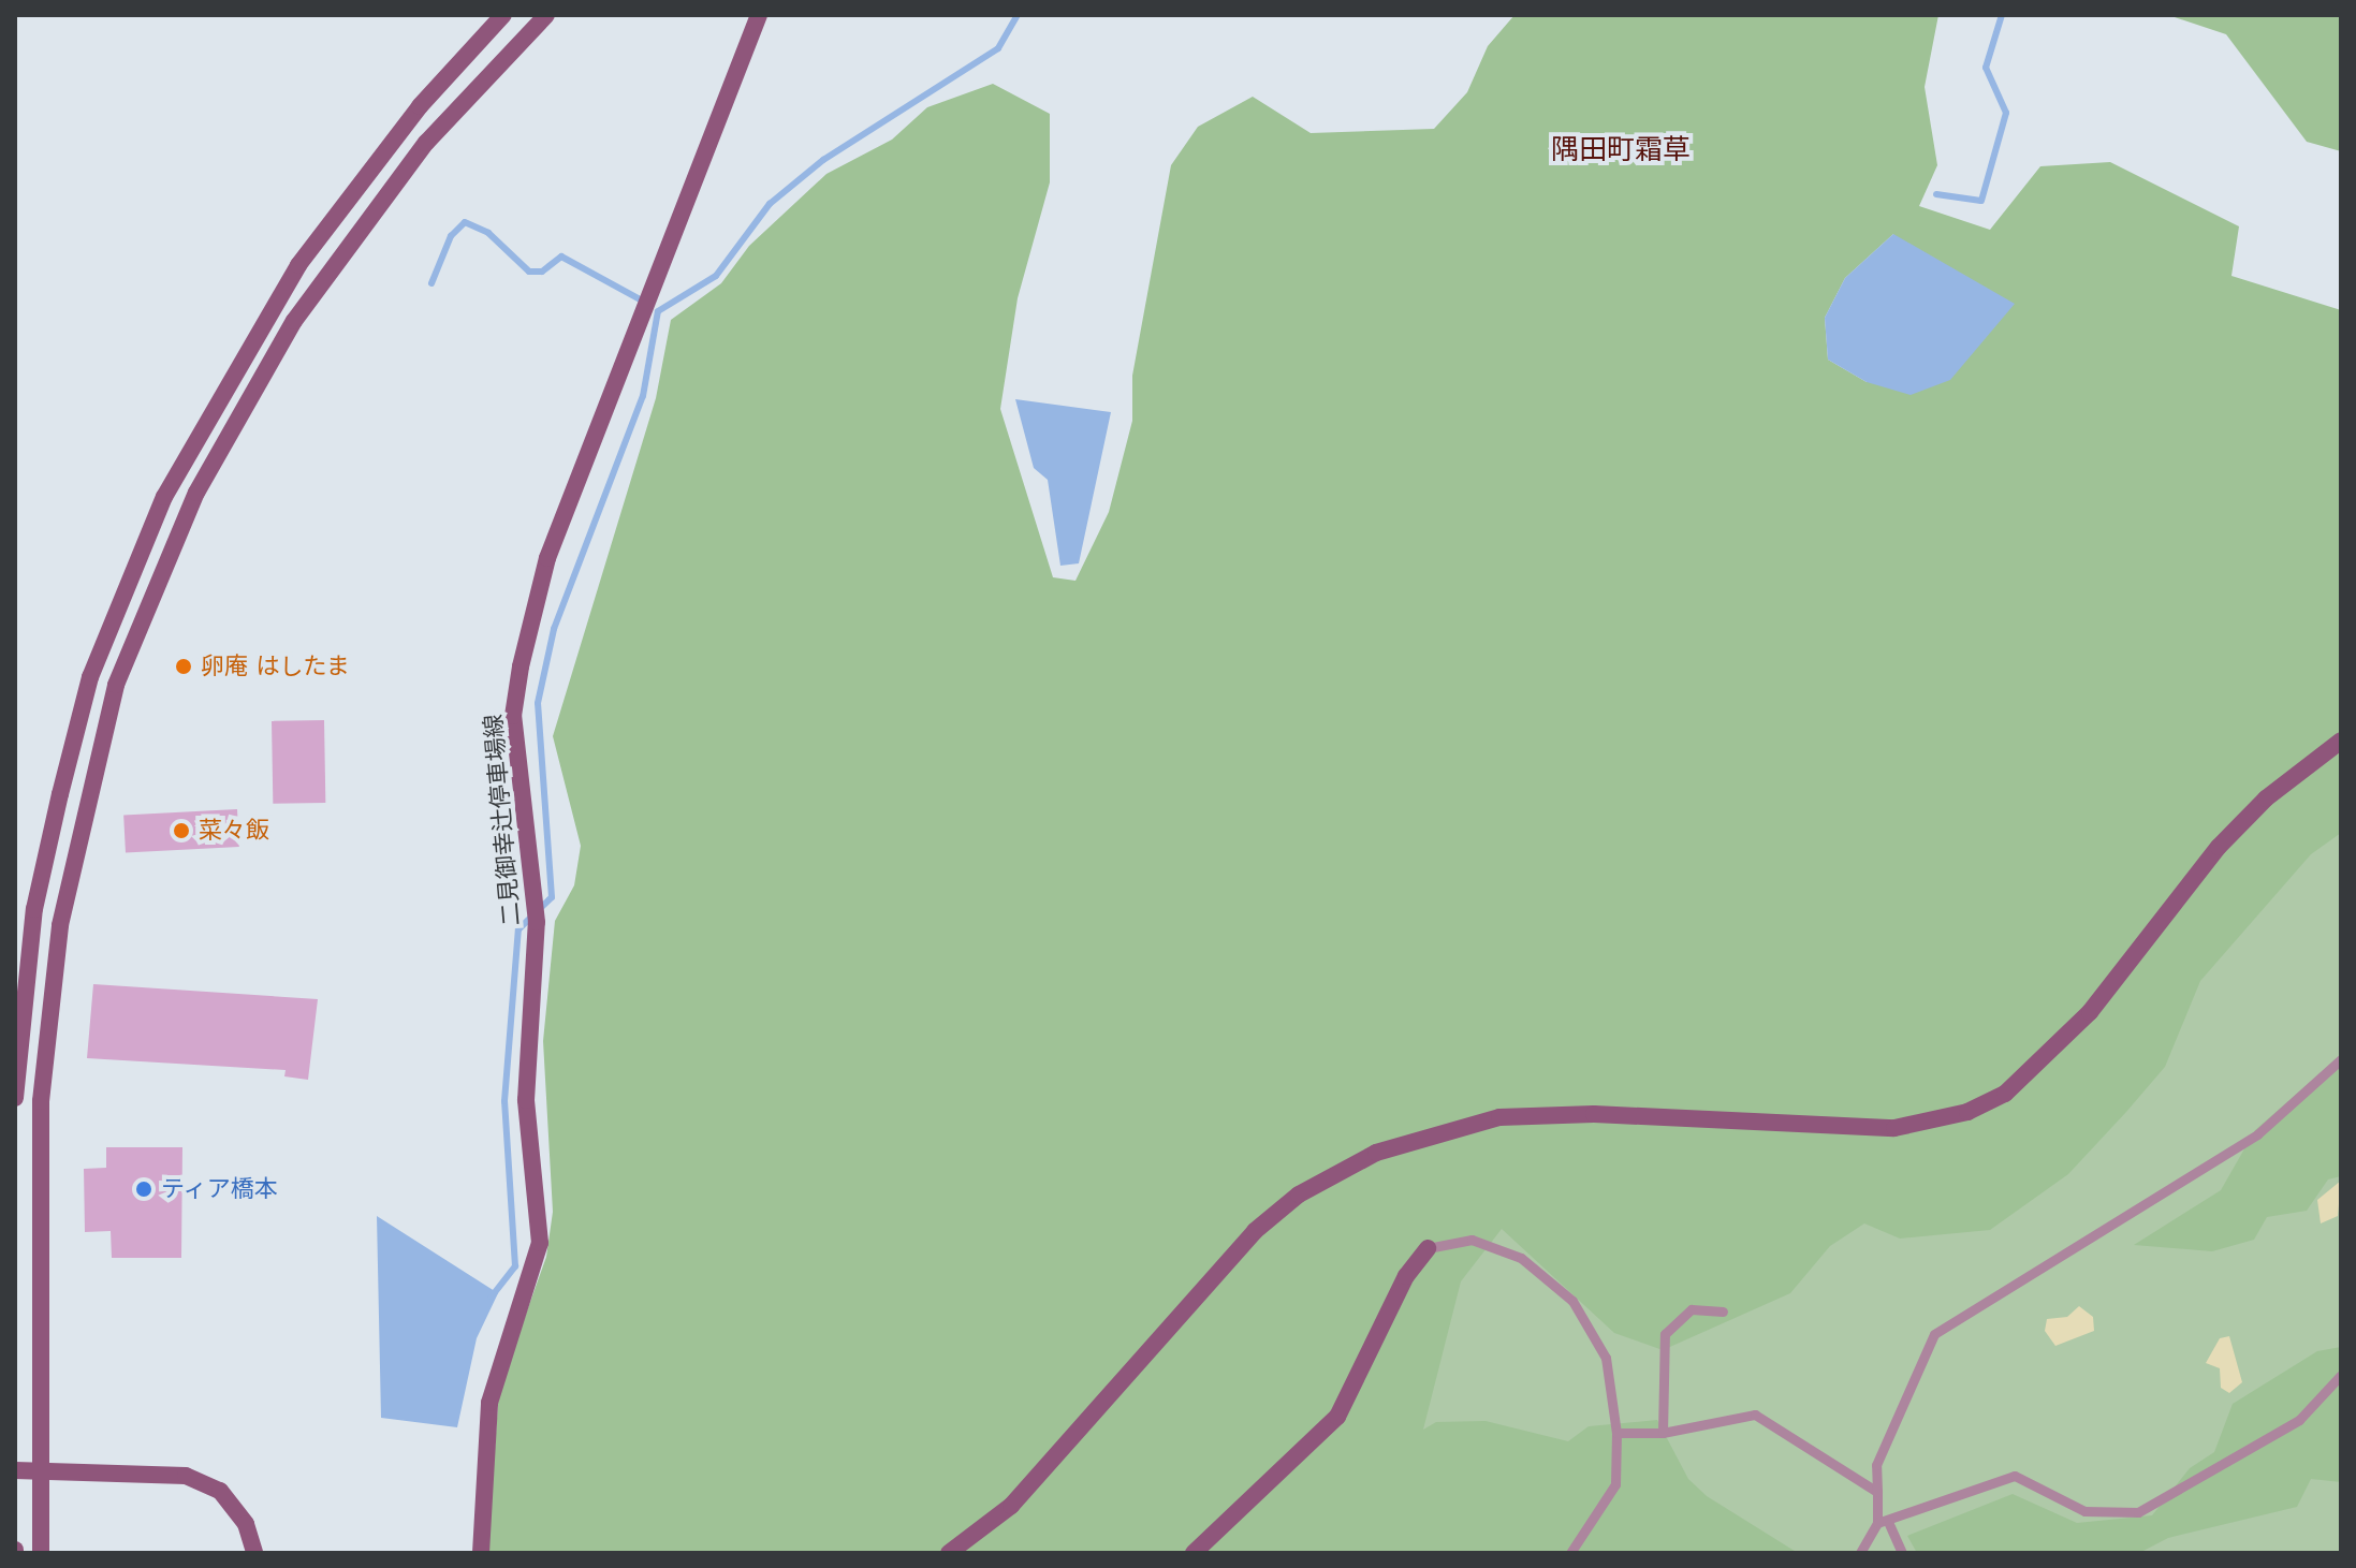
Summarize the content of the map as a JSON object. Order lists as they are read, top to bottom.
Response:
{
  "streets": {
    "street": ["二見御幸辻停車場線"]
  },
  "districts": ["隅田町霜草"],
  "places": ["卵庵 はしたま", "菜々飯", "ティア橋本"]
}
